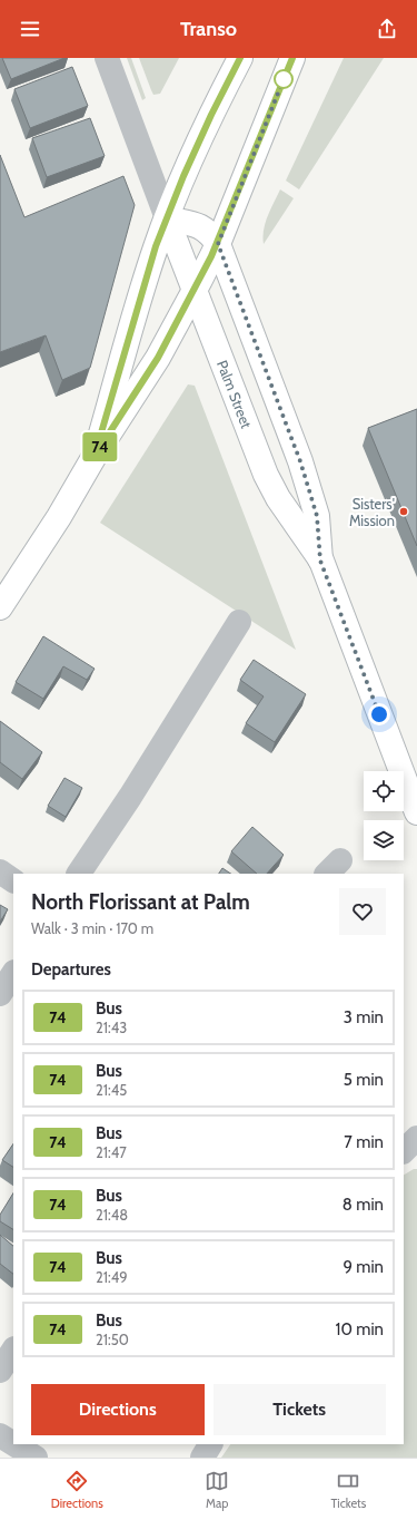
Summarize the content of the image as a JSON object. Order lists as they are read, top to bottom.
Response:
{
  "streets": {
    "main road": ["Palm Street"]
  },
  "places": ["Sisters' Mission"],
  "lines": ["bus line 74"],
  "page": {
    "header": "Transo",
    "on_map": "74",
    "heading": [
      ["North Florissant at Palm", "Walk · 3 min · 170 m"],
      "Departures"
    ],
    "list": [
      {
        "mark": "74",
        "name": "Bus",
        "note": "21:43",
        "value": "3 min"
      },
      {
        "mark": "74",
        "name": "Bus",
        "note": "21:45",
        "value": "5 min"
      },
      {
        "mark": "74",
        "name": "Bus",
        "note": "21:47",
        "value": "7 min"
      },
      {
        "mark": "74",
        "name": "Bus",
        "note": "21:48",
        "value": "8 min"
      },
      {
        "mark": "74",
        "name": "Bus",
        "note": "21:49",
        "value": "9 min"
      },
      {
        "mark": "74",
        "name": "Bus",
        "note": "21:50",
        "value": "10 min"
      }
    ],
    "buttons": ["Directions", "Tickets"],
    "tabs": ["Directions", "Map", "Tickets"]
  }
}
